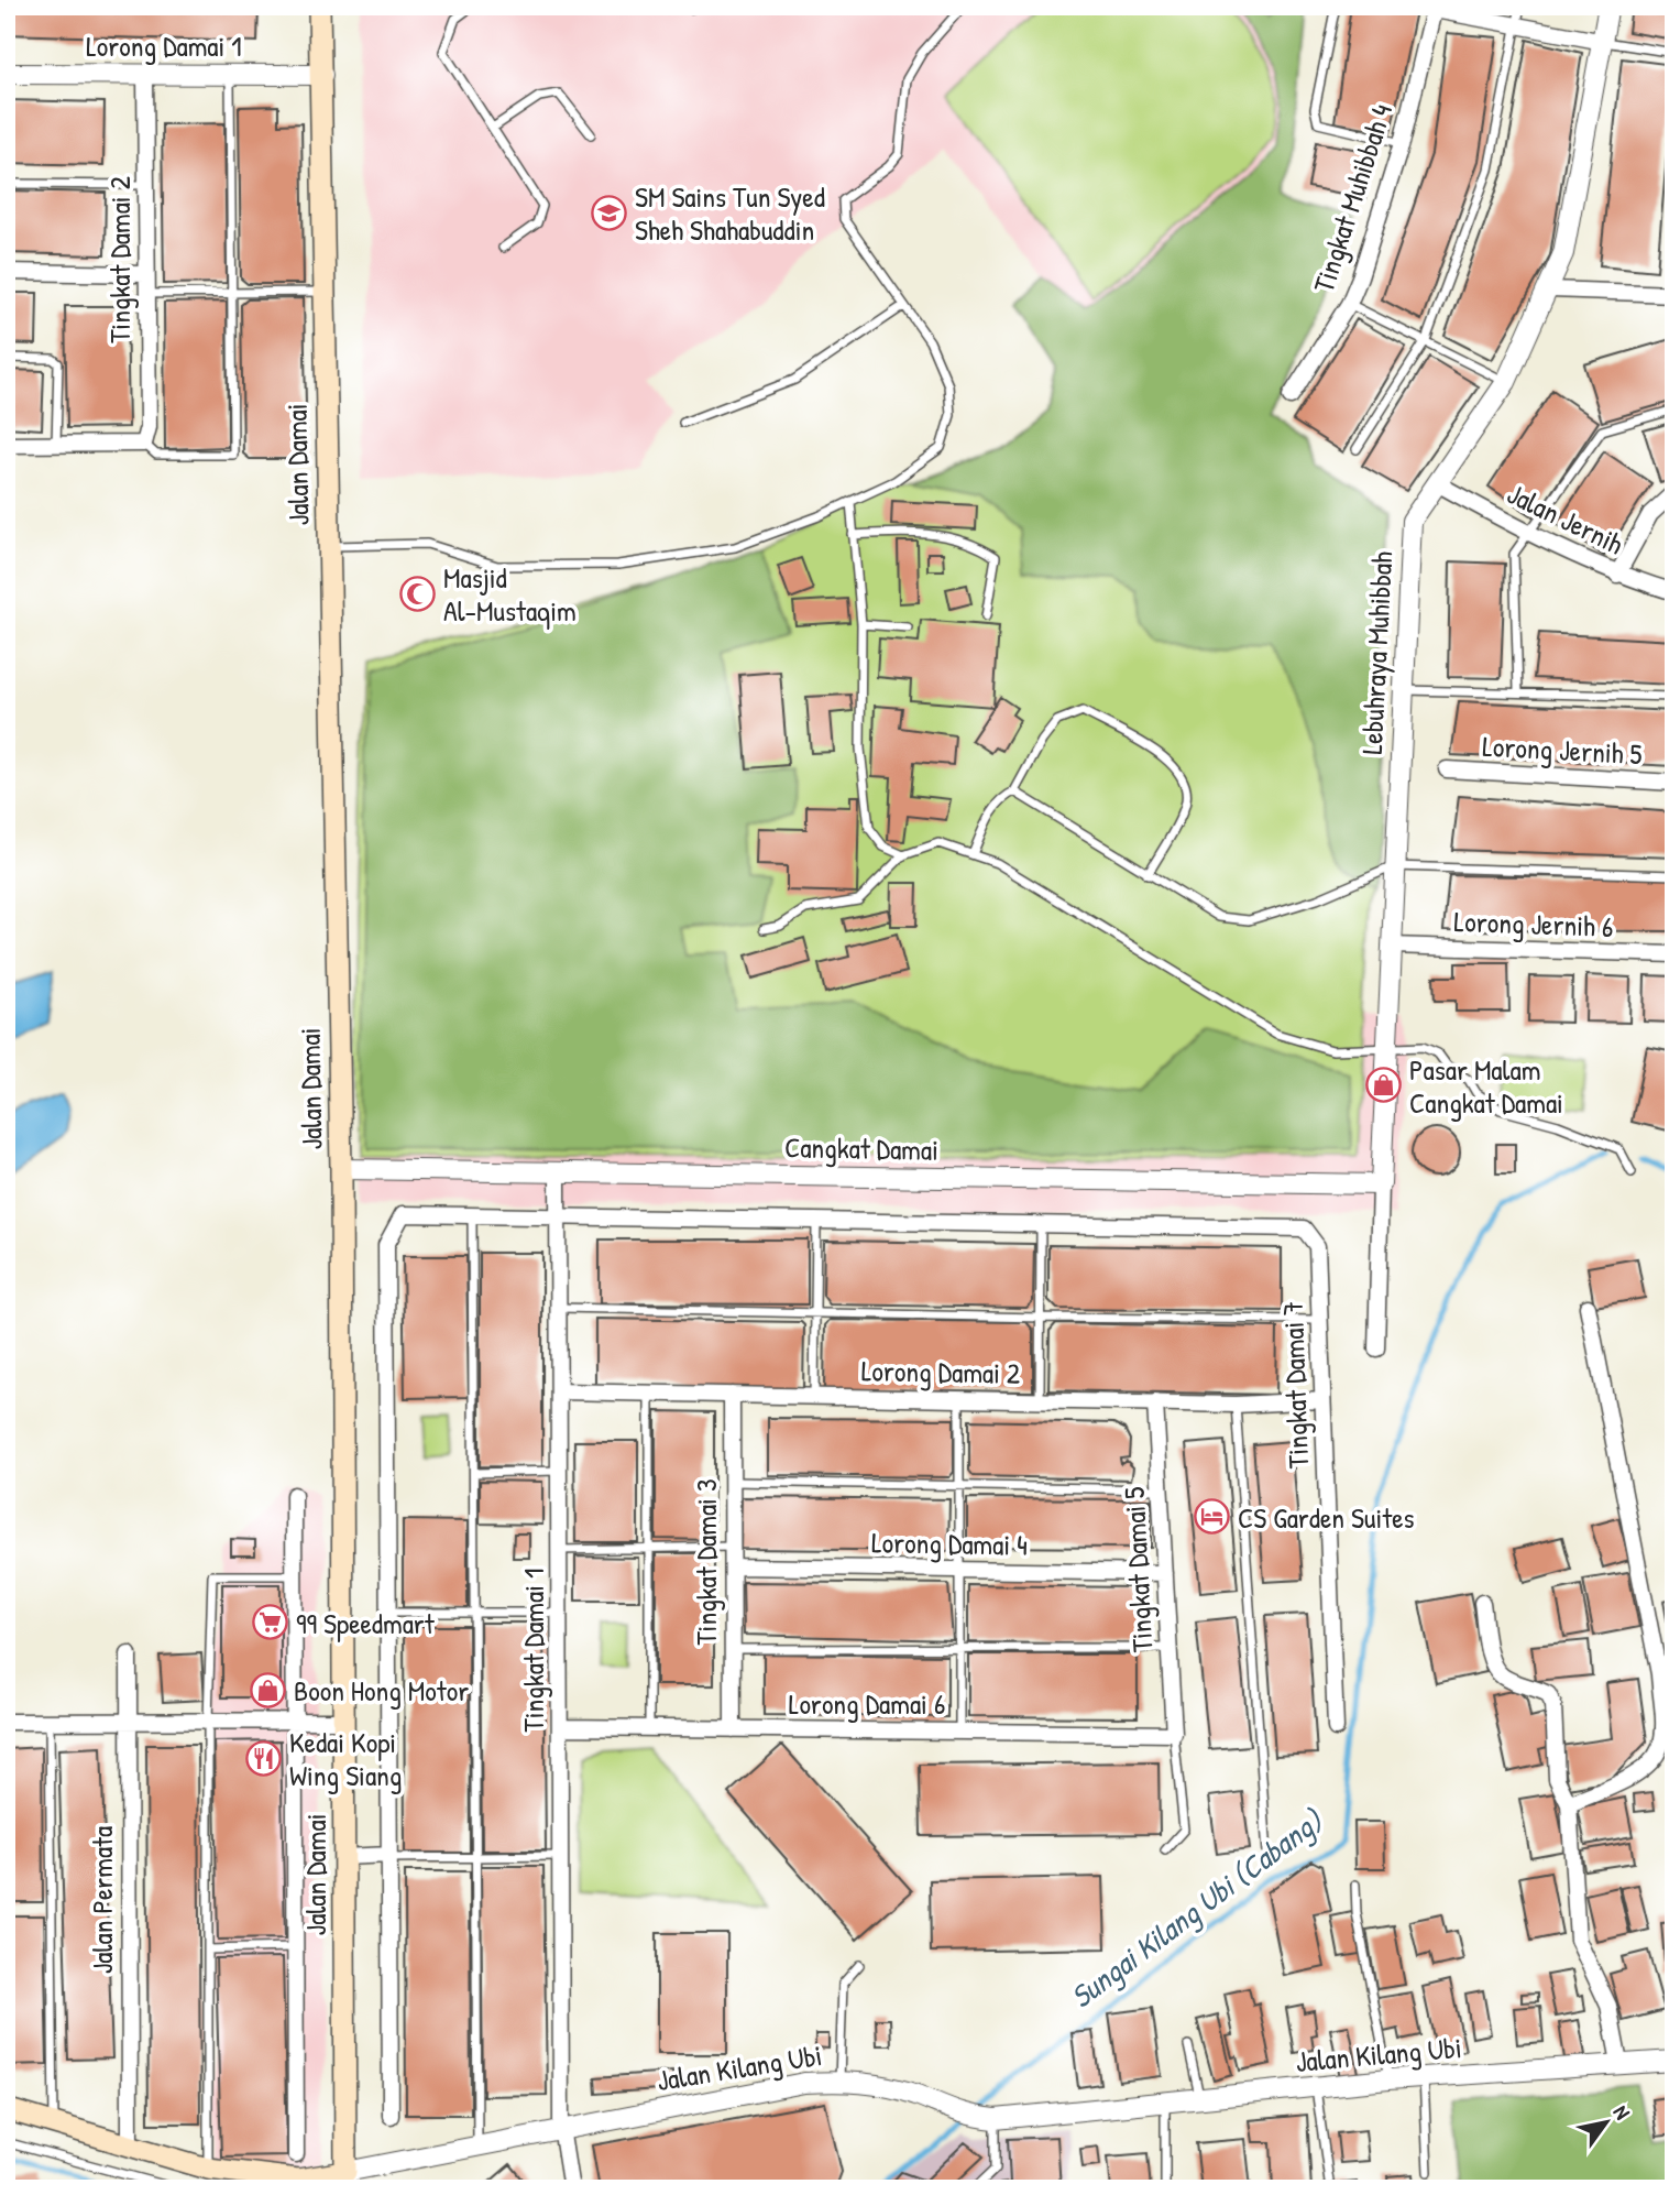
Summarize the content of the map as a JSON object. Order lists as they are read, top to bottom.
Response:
{
  "streets": {
    "main road": ["Jalan Damai", "Jalan Kilang Ubi"],
    "street": [
      "Lorong Damai 1",
      "Tingkat Muhibbah 4",
      "Tingkat Damai 2",
      "Jalan Jernih",
      "Lebuhraya Muhibbah",
      "Lorong Jernih 5",
      "Lorong Jernih 6",
      "Cangkat Damai",
      "Lorong Damai 2",
      "Tingkat Damai 7",
      "Lorong Damai 4",
      "Tingkat Damai 3",
      "Tingkat Damai 5",
      "Tingkat Damai 1",
      "Lorong Damai 6",
      "Jalan Permata"
    ]
  },
  "crossings": [
    ["Lorong Damai 1", "Tingkat Damai 2"],
    ["Lorong Damai 1", "Jalan Damai"],
    ["Jalan Damai", "Cangkat Damai"],
    ["Jalan Damai", "Jalan Kilang Ubi"],
    ["Jalan Jernih", "Lebuhraya Muhibbah"],
    ["Lebuhraya Muhibbah", "Lorong Jernih 6"],
    ["Lebuhraya Muhibbah", "Cangkat Damai"],
    ["Cangkat Damai", "Tingkat Damai 1"],
    ["Lorong Damai 2", "Tingkat Damai 7"],
    ["Lorong Damai 2", "Tingkat Damai 3"],
    ["Lorong Damai 2", "Tingkat Damai 5"],
    ["Lorong Damai 2", "Tingkat Damai 1"],
    ["Lorong Damai 4", "Tingkat Damai 3"],
    ["Lorong Damai 4", "Tingkat Damai 5"],
    ["Tingkat Damai 3", "Lorong Damai 6"],
    ["Tingkat Damai 5", "Lorong Damai 6"],
    ["Tingkat Damai 1", "Lorong Damai 6"],
    ["Tingkat Damai 1", "Jalan Kilang Ubi"],
    ["Jalan Permata", "Jalan Kilang Ubi"]
  ],
  "water": ["Sungai Kilang Ubi (Cabang)"],
  "places": {
    "school or university": ["SM Sains Tun Syed Sheh Shahabuddin"],
    "mosque": ["Masjid Al-Mustaqim"],
    "shop": ["Pasar Malam Cangkat Damai", "Boon Hong Motor"],
    "hotel": ["CS Garden Suites"],
    "supermarket": ["99 Speedmart"],
    "restaurant": ["Kedai Kopi Wing Siang"]
  },
  "north": "top right"
}
